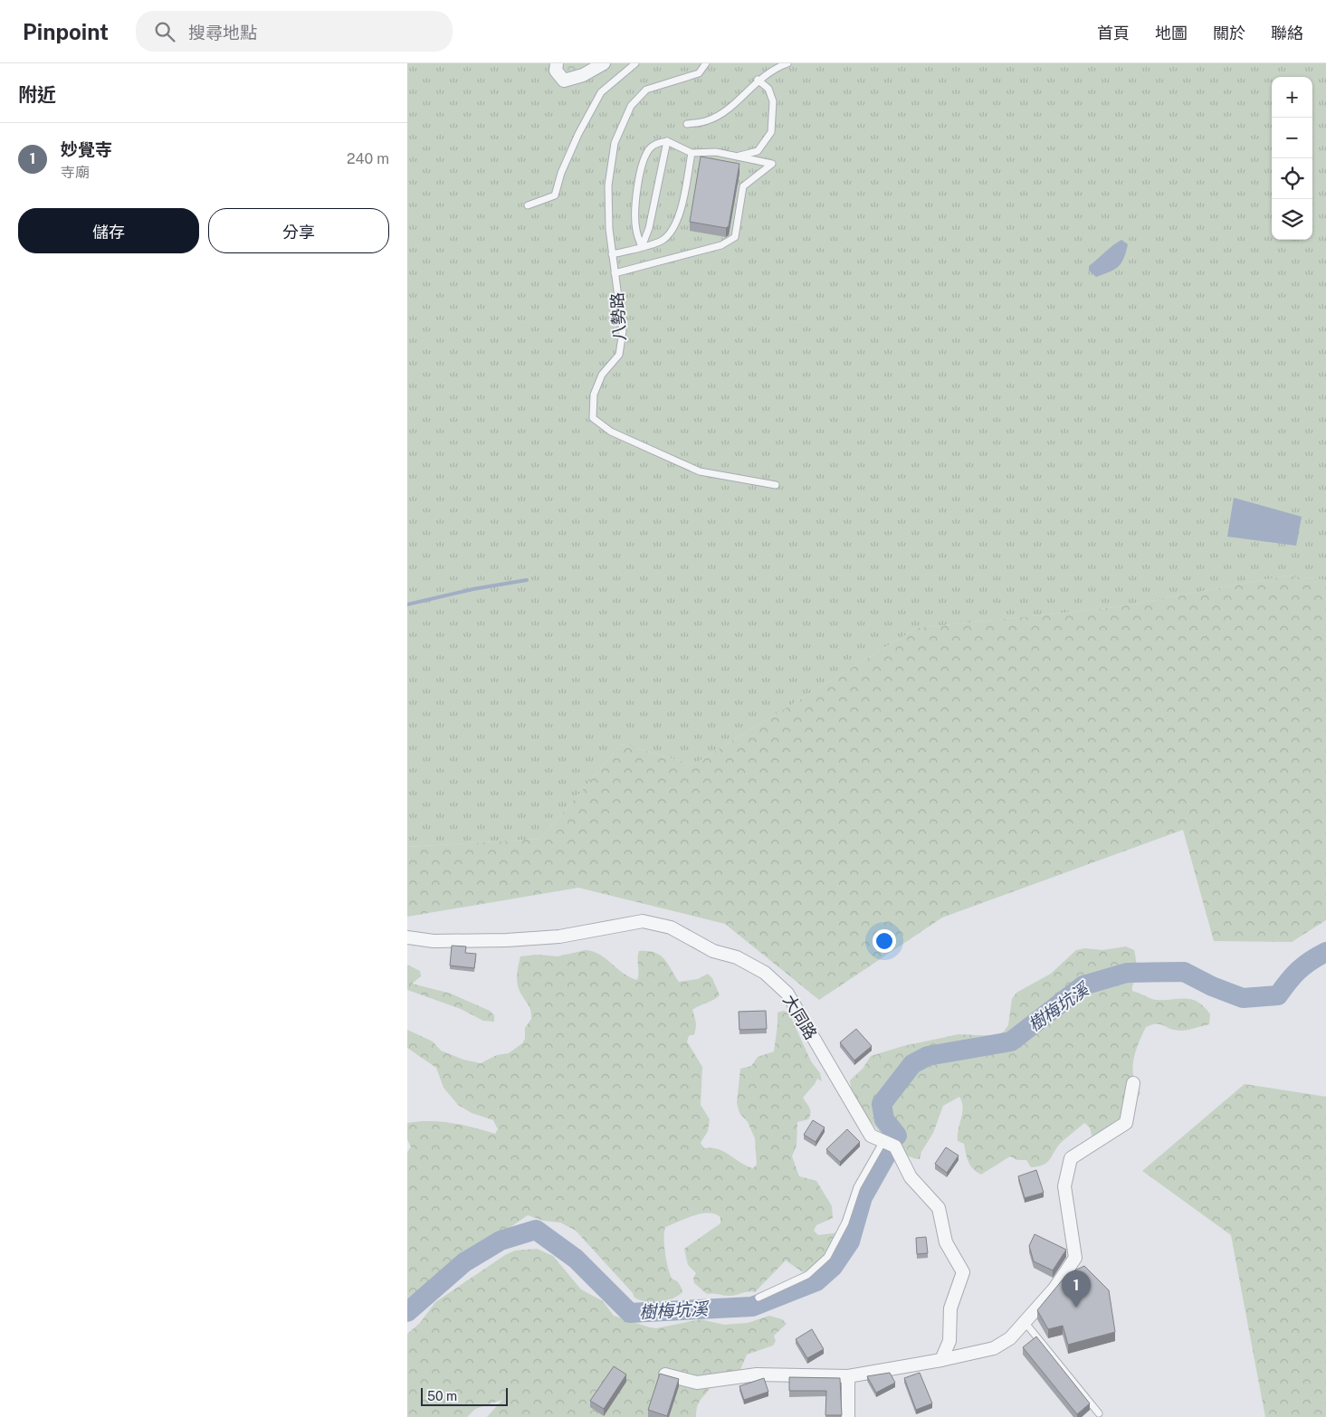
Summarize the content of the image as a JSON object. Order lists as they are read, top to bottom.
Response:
{
  "streets": {
    "street": ["大同路"],
    "lane": ["八勢路"]
  },
  "water": ["樹梅坑溪"],
  "scale_bar": "50 m",
  "page": {
    "header": "Pinpoint",
    "search": "搜尋地點",
    "nav": [
      "首頁",
      "地圖",
      "關於",
      "聯絡"
    ],
    "heading": "附近",
    "map_buttons": ["+", "−"],
    "list": [
      {
        "mark": "1",
        "name": "妙覺寺",
        "note": "寺廟",
        "value": "240 m"
      }
    ],
    "buttons": ["儲存", "分享"],
    "pins": "1",
    "scale": "50 m"
  }
}
